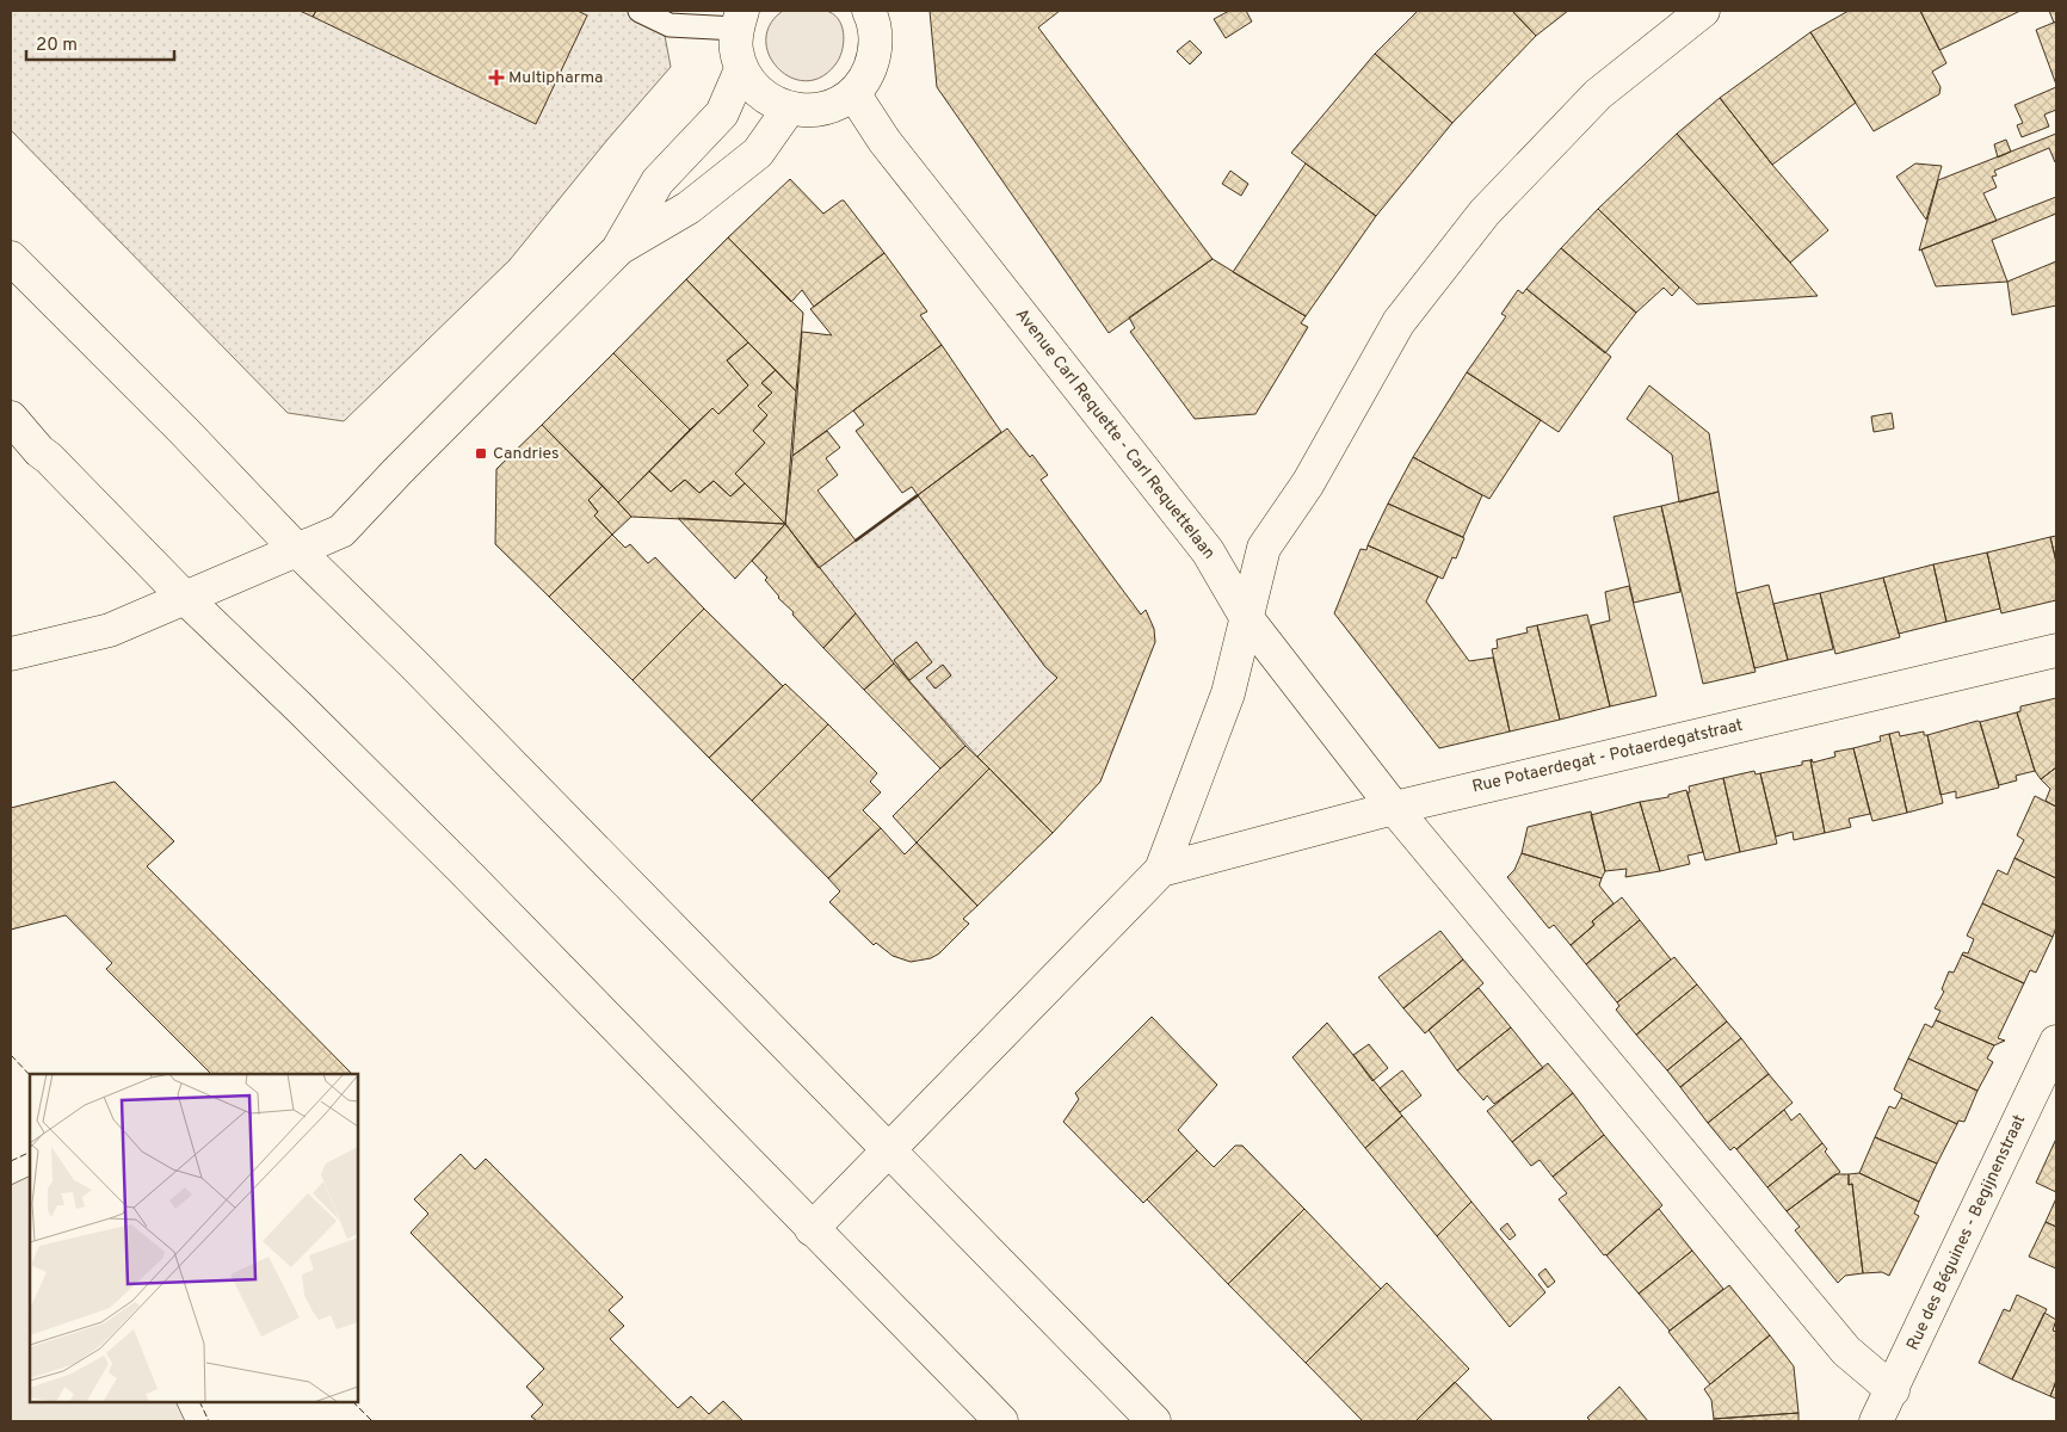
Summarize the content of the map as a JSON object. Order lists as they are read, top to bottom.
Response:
{
  "streets": {
    "street": ["Avenue Carl Requette - Carl Requettelaan", "Rue Potaerdegat - Potaerdegatstraat", "Rue des Béguines - Begijnenstraat"]
  },
  "crossings": [
    ["Avenue Carl Requette - Carl Requettelaan", "Rue Potaerdegat - Potaerdegatstraat"],
    ["Avenue Carl Requette - Carl Requettelaan", "Rue des Béguines - Begijnenstraat"]
  ],
  "places": {
    "health": ["Multipharma"],
    "transit": ["Candries"]
  },
  "scale_bar": "20 m"
}
